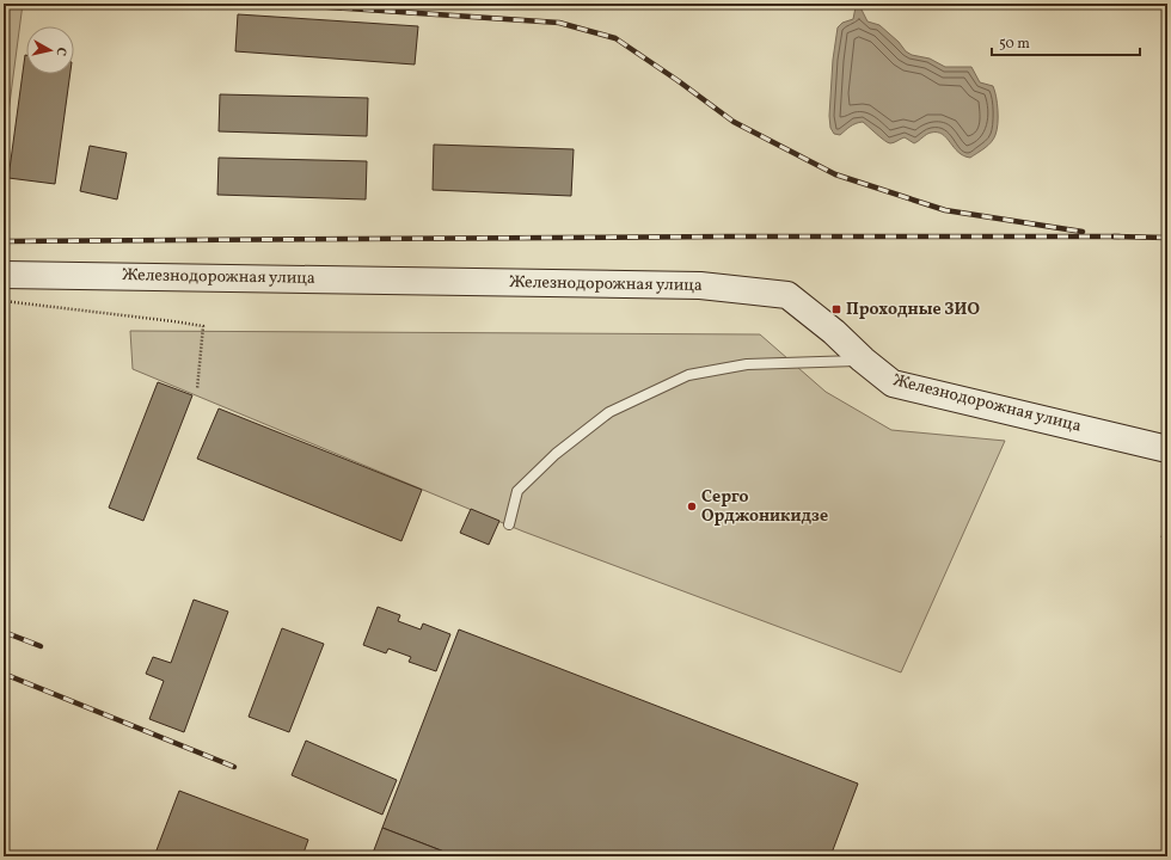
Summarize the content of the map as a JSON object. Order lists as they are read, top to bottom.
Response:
{
  "streets": {
    "street": ["Железнодорожная улица"]
  },
  "places": {
    "transit": ["Проходные ЗИО"],
    "other": ["Серго Орджоникидзе"]
  },
  "scale_bar": "50 m",
  "north": "right"
}
